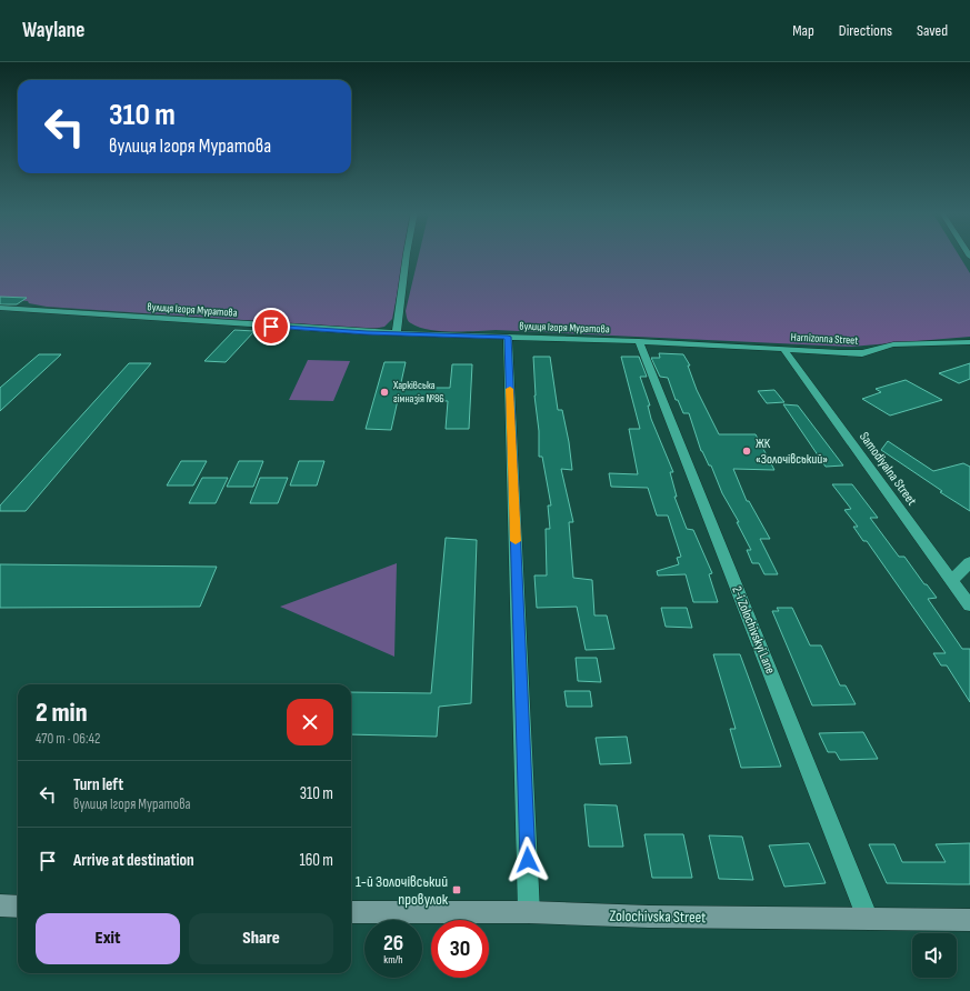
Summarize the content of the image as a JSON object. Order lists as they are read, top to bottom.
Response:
{
  "streets": {
    "street": [
      "вулиця Ігоря Муратова",
      "Harnizonna Street",
      "Samodiyalna Street",
      "2-i Zolochivskyi Lane",
      "Zolochivska Street"
    ]
  },
  "crossings": [
    ["вулиця Ігоря Муратова", "Harnizonna Street"],
    ["вулиця Ігоря Муратова", "Samodiyalna Street"],
    ["вулиця Ігоря Муратова", "2-i Zolochivskyi Lane"],
    ["Harnizonna Street", "Samodiyalna Street"],
    ["2-i Zolochivskyi Lane", "Zolochivska Street"]
  ],
  "places": {
    "other": ["Харківська гімназія №86", "ЖК «Золочівський»"],
    "transit": ["1-й Золочівський провулок"]
  },
  "page": {
    "header": "Waylane",
    "nav": ["Map", "Directions", "Saved"],
    "turn": ["310 m", "вулиця Ігоря Муратова"],
    "heading": ["2 min", "470 m · 06:42"],
    "list": [
      {
        "name": "Turn left",
        "note": "вулиця Ігоря Муратова",
        "value": "310 m"
      },
      {
        "name": "Arrive at destination",
        "value": "160 m"
      }
    ],
    "buttons": ["Exit", "Share"],
    "speed": "26 km/h",
    "limit": "30"
  }
}
